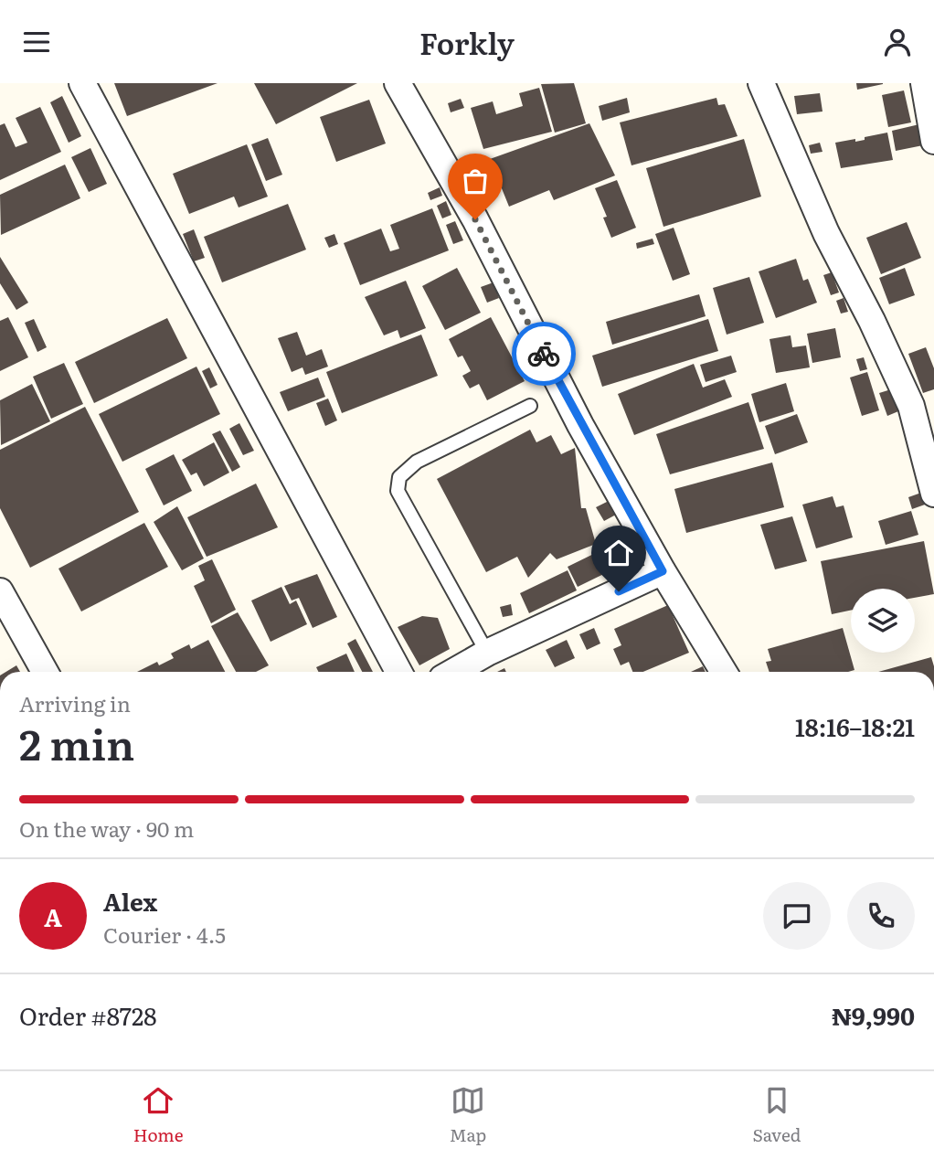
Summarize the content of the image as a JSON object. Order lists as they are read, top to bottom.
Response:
{
  "page": {
    "header": "Forkly",
    "heading": ["2 min", "Arriving in", "18:16–18:21"],
    "panel": [
      "Alex",
      "Courier · 4.5",
      "Order #8728",
      "₦9,990"
    ],
    "bar": "On the way · 90 m",
    "round": "A",
    "tabs": ["Home", "Map", "Saved"]
  }
}
